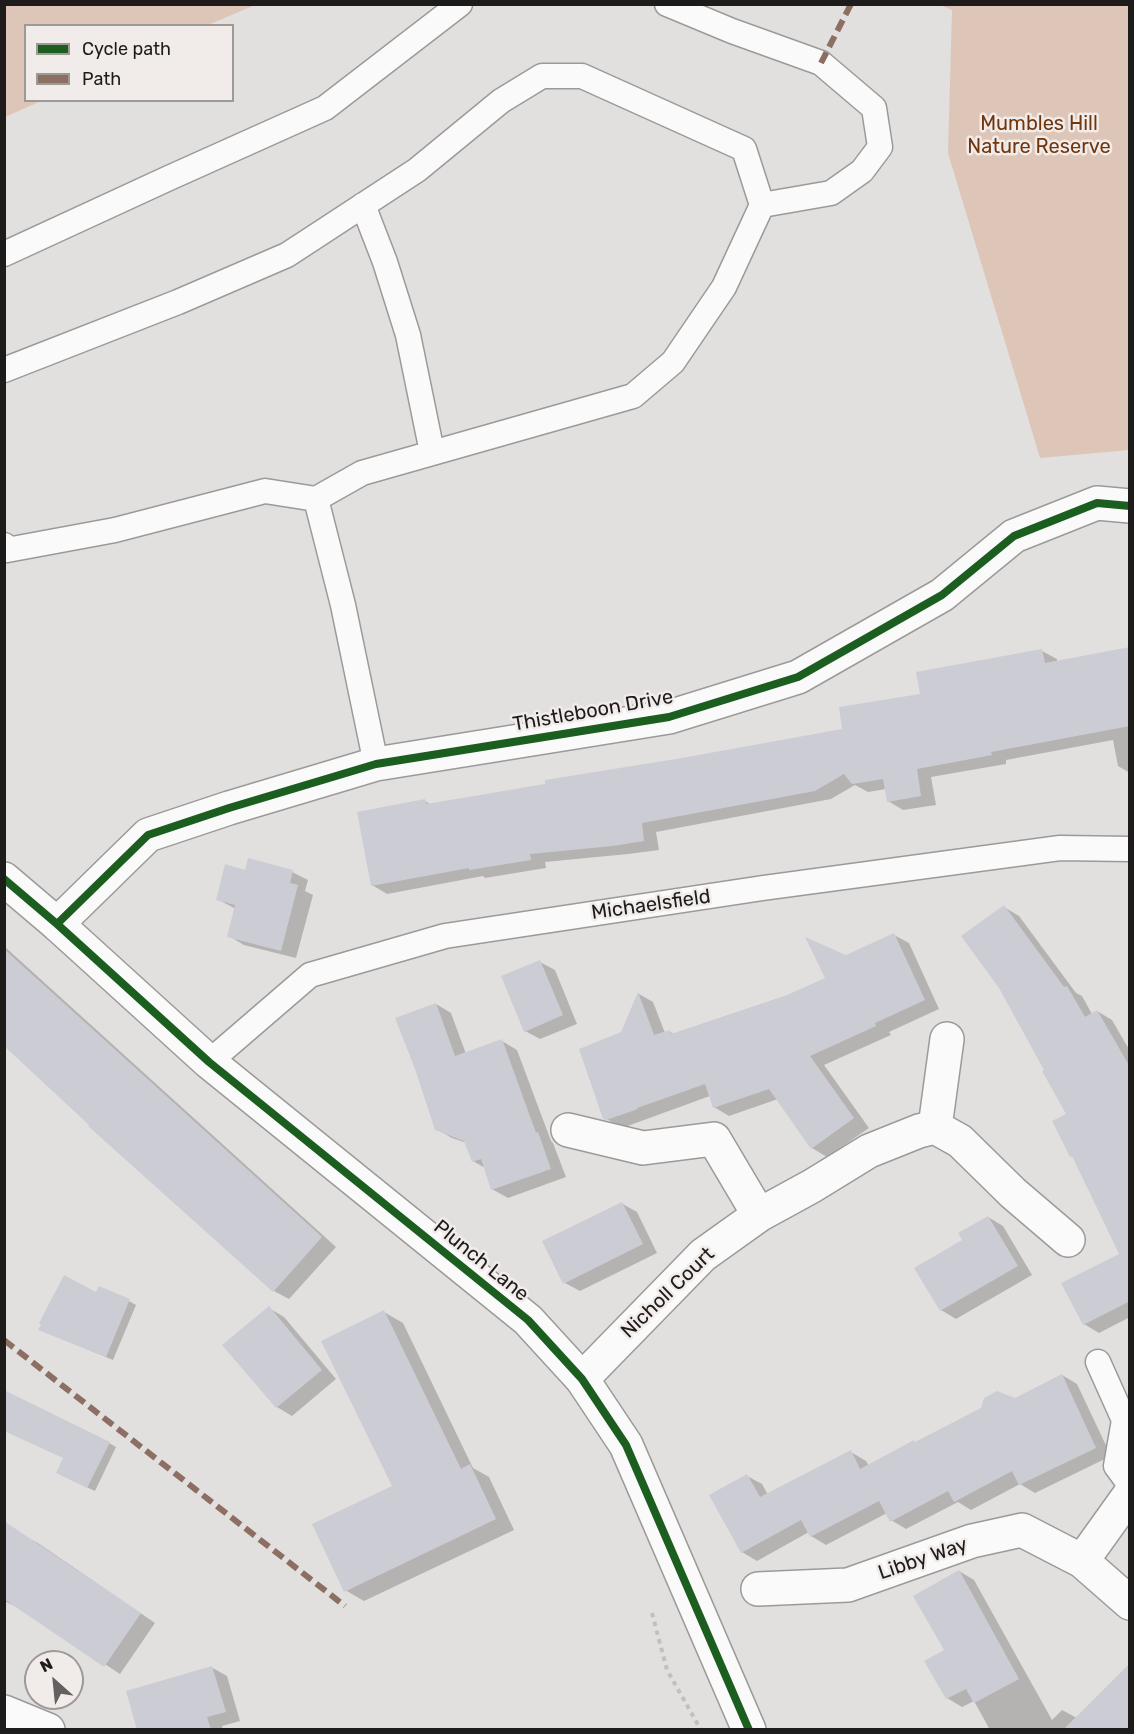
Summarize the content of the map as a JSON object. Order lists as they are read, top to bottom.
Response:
{
  "streets": {
    "street": [
      "Thistleboon Drive",
      "Plunch Lane",
      "Nicholl Court",
      "Libby Way"
    ],
    "lane": ["Michaelsfield"]
  },
  "crossings": [
    ["Thistleboon Drive", "Plunch Lane"],
    ["Michaelsfield", "Plunch Lane"],
    ["Plunch Lane", "Nicholl Court"]
  ],
  "parks": ["Mumbles Hill Nature Reserve"],
  "legend": ["Cycle path", "Path"],
  "north": "top left"
}
